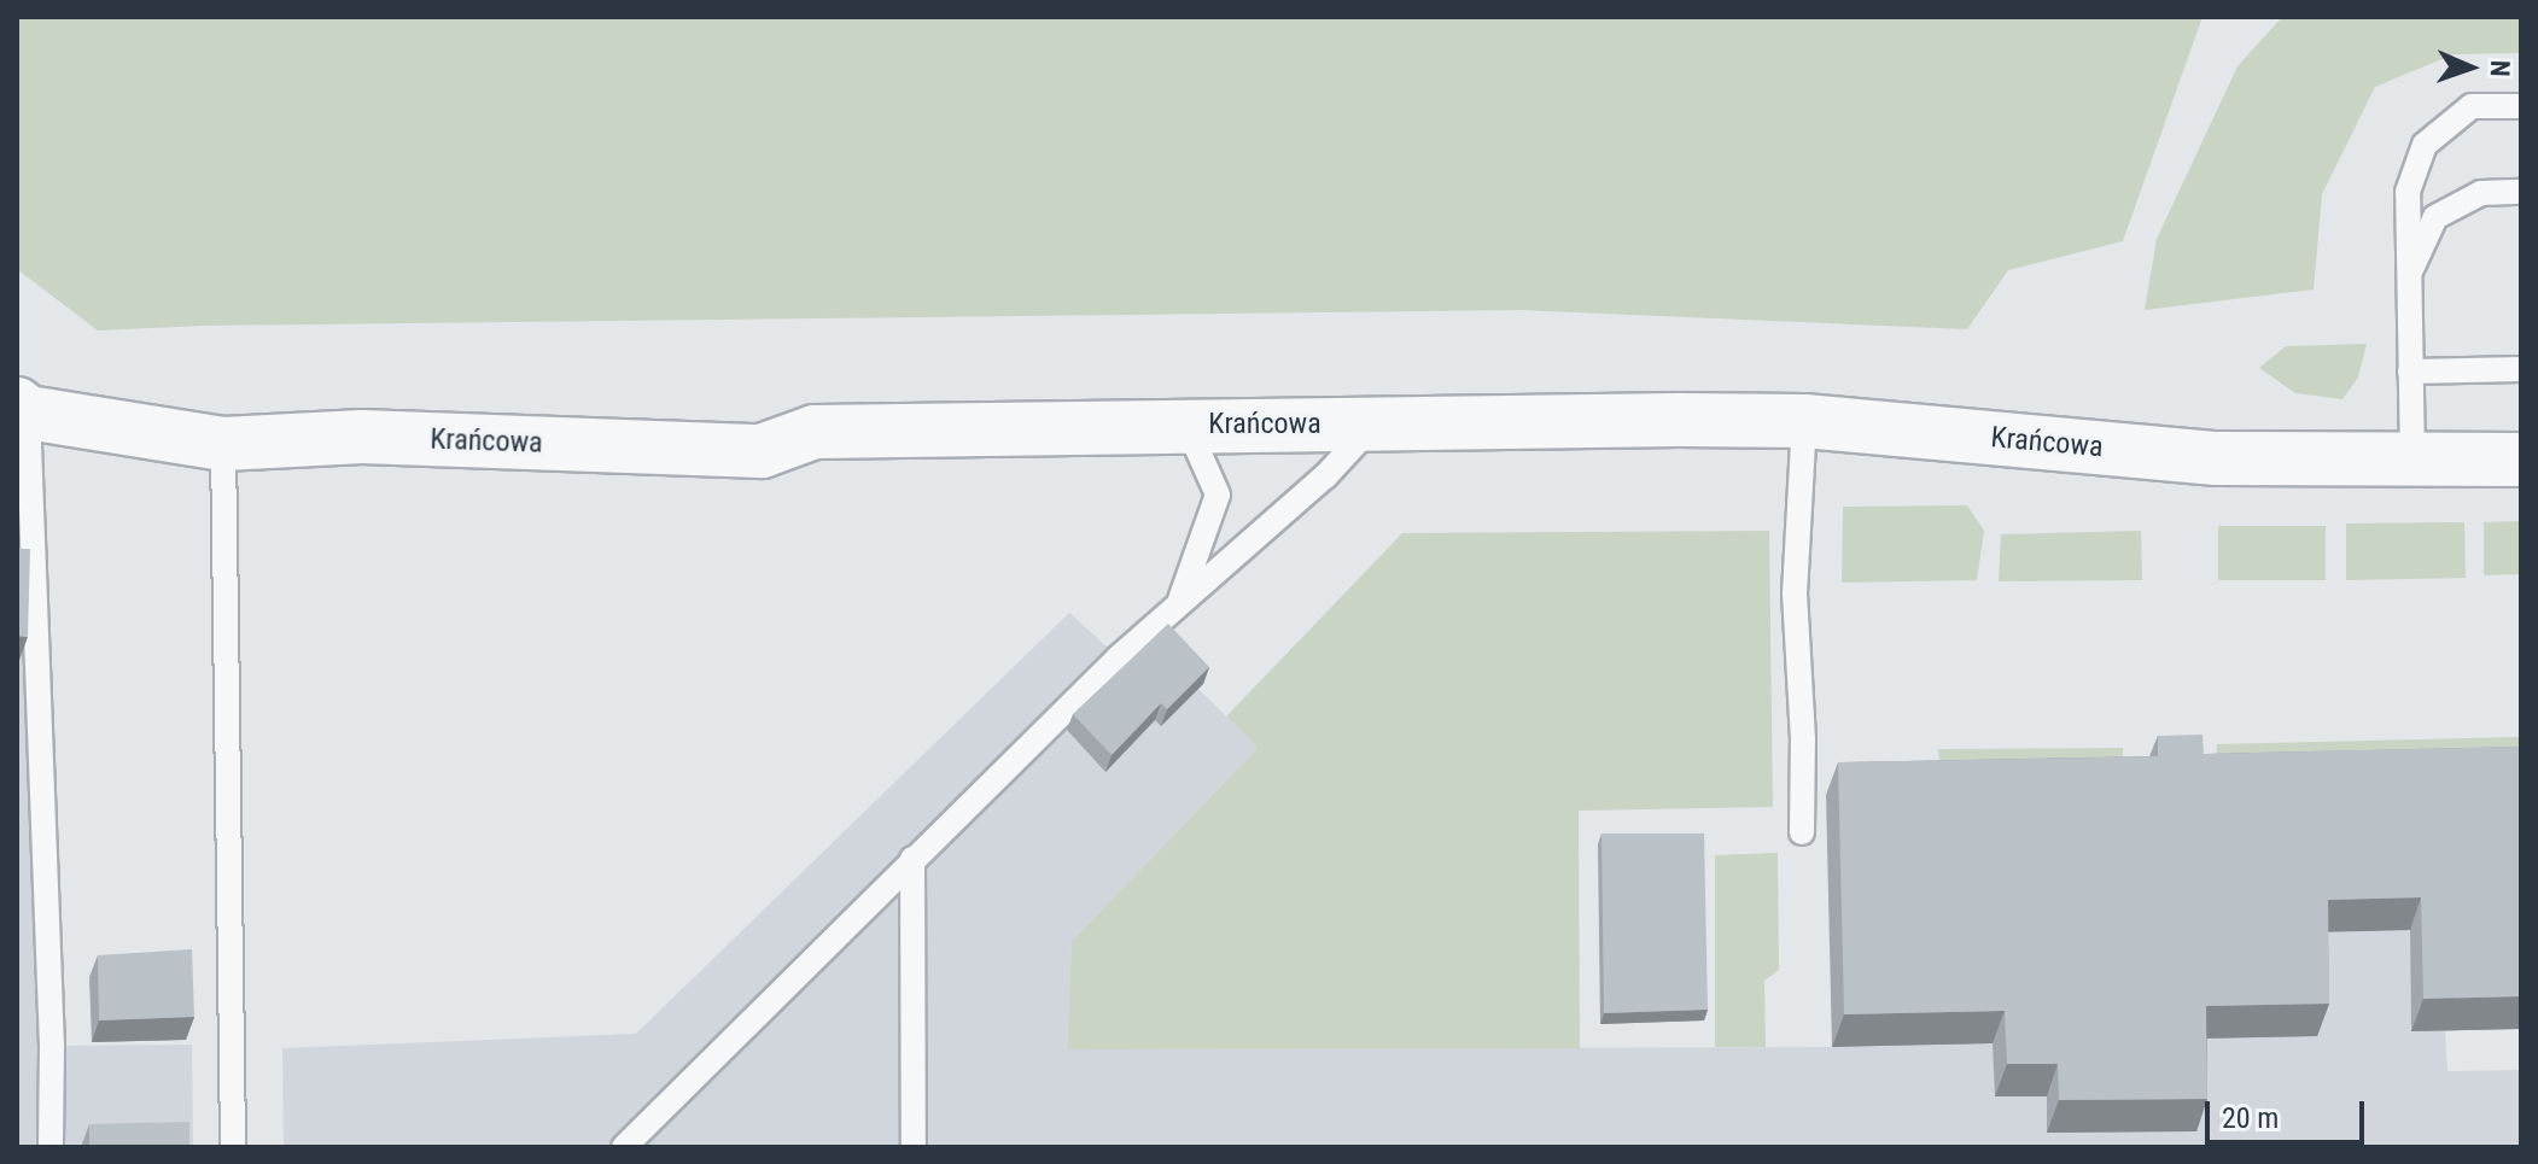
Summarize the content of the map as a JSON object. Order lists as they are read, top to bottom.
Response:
{
  "streets": {
    "street": ["Krańcowa"]
  },
  "scale_bar": "20 m",
  "north": "right"
}
